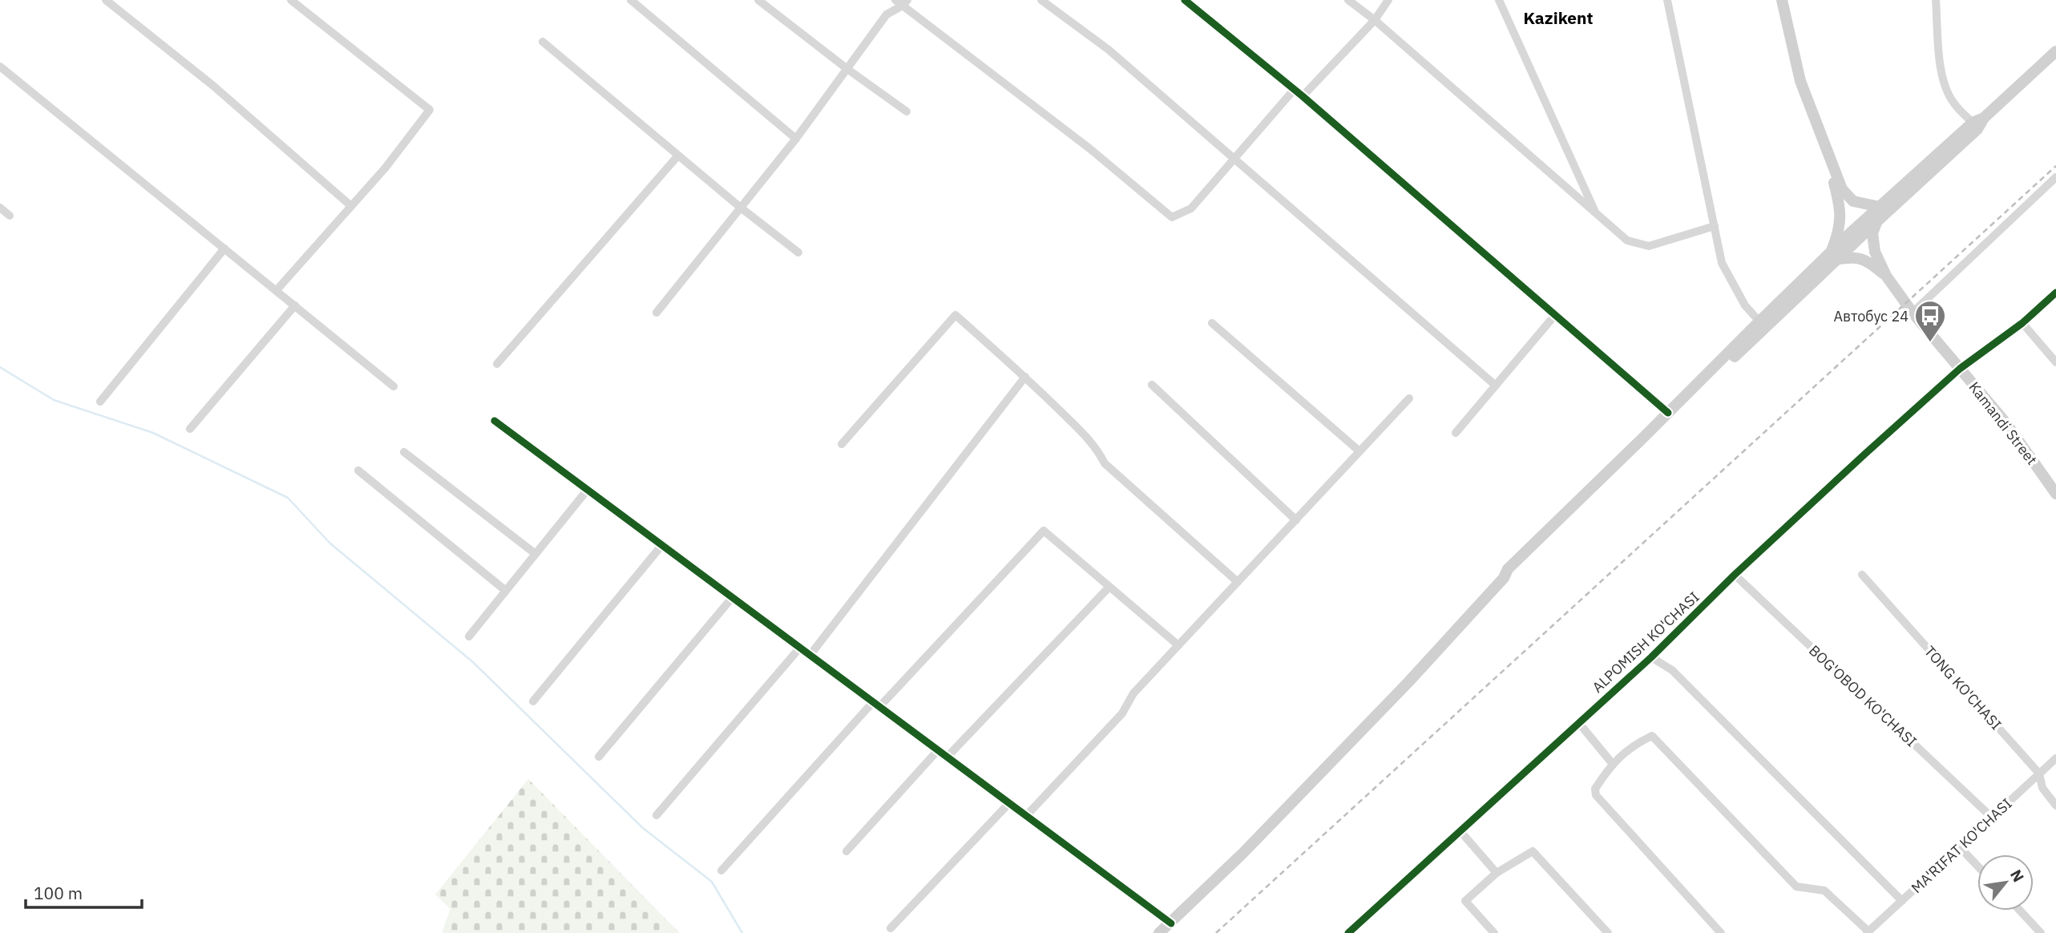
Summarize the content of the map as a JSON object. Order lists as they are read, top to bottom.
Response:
{
  "streets": {
    "main road": ["Kamandi Street"],
    "street": [
      "ALPOMISH KO'CHASI",
      "TONG KO'CHASI",
      "BOG'OBOD KO'CHASI",
      "MA'RIFAT KO'CHASI"
    ]
  },
  "crossings": [
    ["Kamandi Street", "ALPOMISH KO'CHASI"],
    ["ALPOMISH KO'CHASI", "BOG'OBOD KO'CHASI"],
    ["TONG KO'CHASI", "MA'RIFAT KO'CHASI"],
    ["BOG'OBOD KO'CHASI", "MA'RIFAT KO'CHASI"]
  ],
  "districts": ["Kazikent"],
  "places": {
    "bus stop": ["Автобус 24"]
  },
  "scale_bar": "100 m",
  "north": "top right"
}
